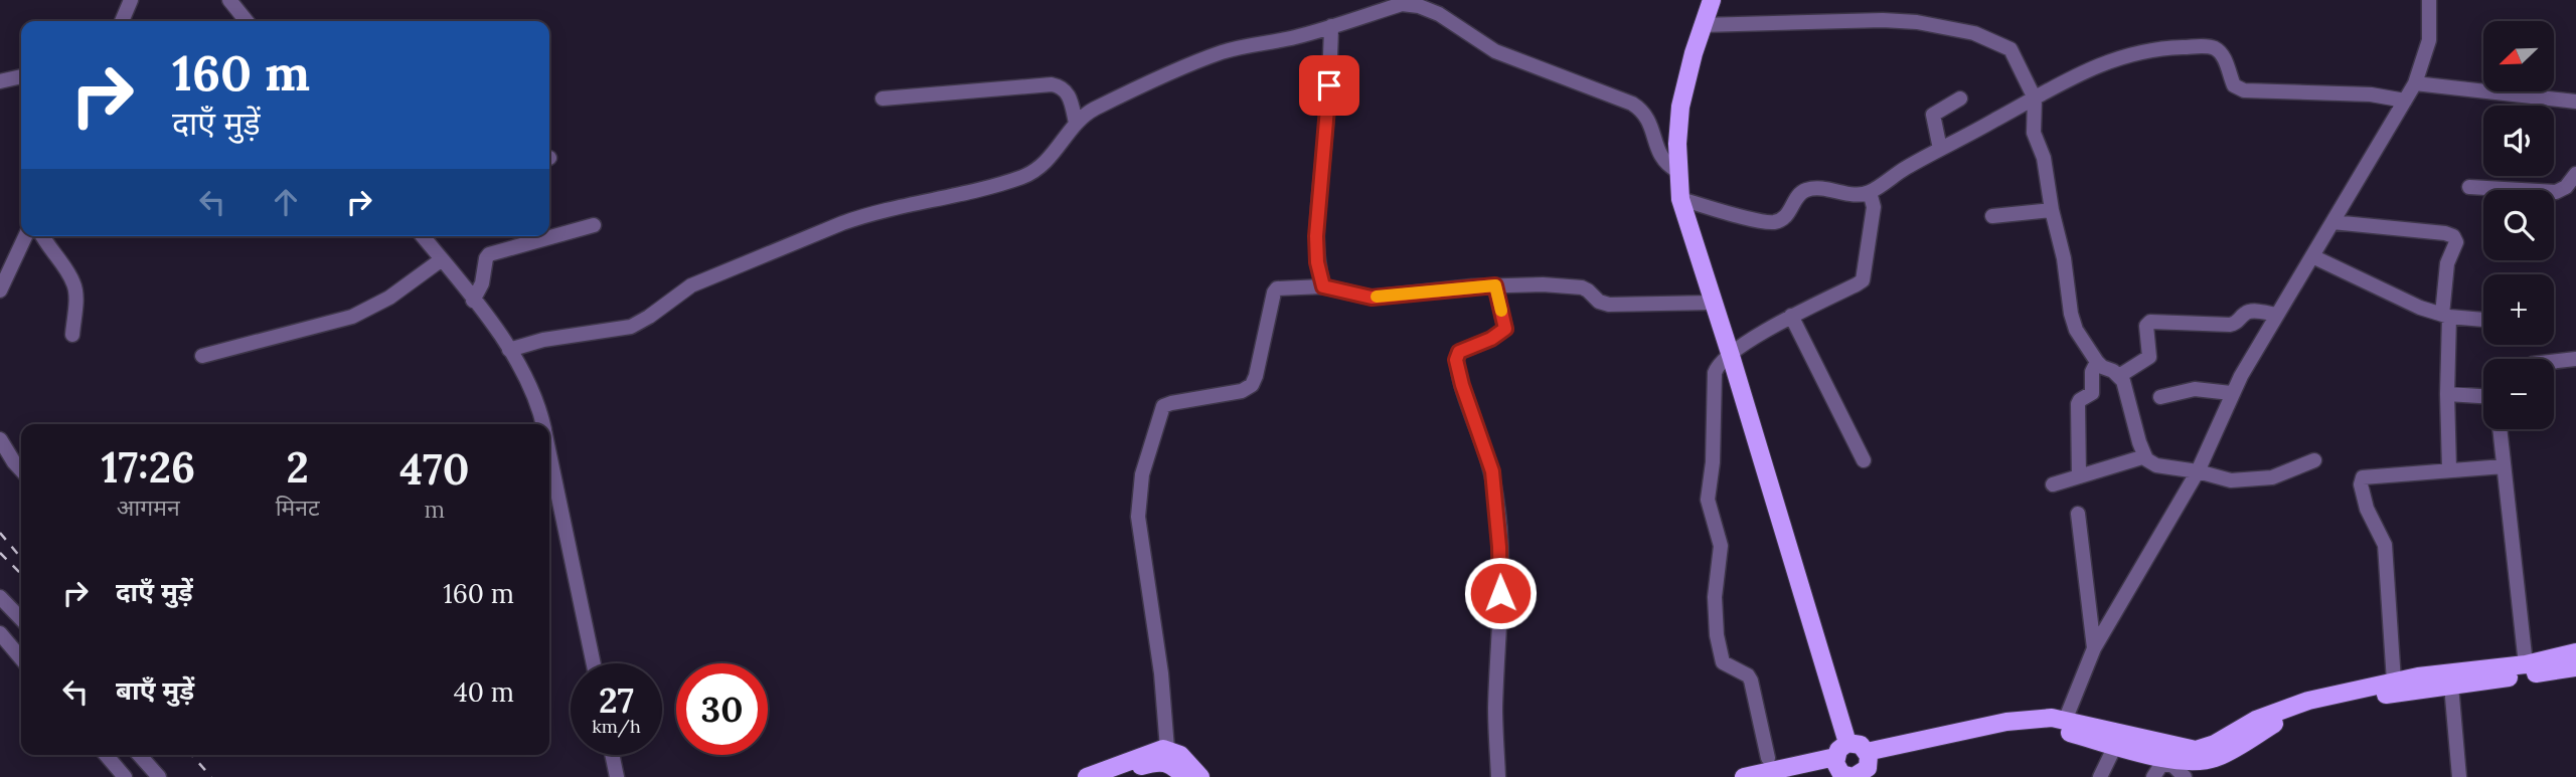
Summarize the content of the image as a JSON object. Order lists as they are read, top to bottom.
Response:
{
  "north": "bottom left",
  "page": {
    "map_buttons": ["+", "−"],
    "turn": ["160 m", "दाएँ मुड़ें"],
    "eta": [
      "17:26",
      "आगमन",
      "2",
      "मिनट",
      "470",
      "m"
    ],
    "list": [
      {
        "name": "दाएँ मुड़ें",
        "value": "160 m"
      },
      {
        "name": "बाएँ मुड़ें",
        "value": "40 m"
      }
    ],
    "speed": "27 km/h",
    "limit": "30"
  }
}
